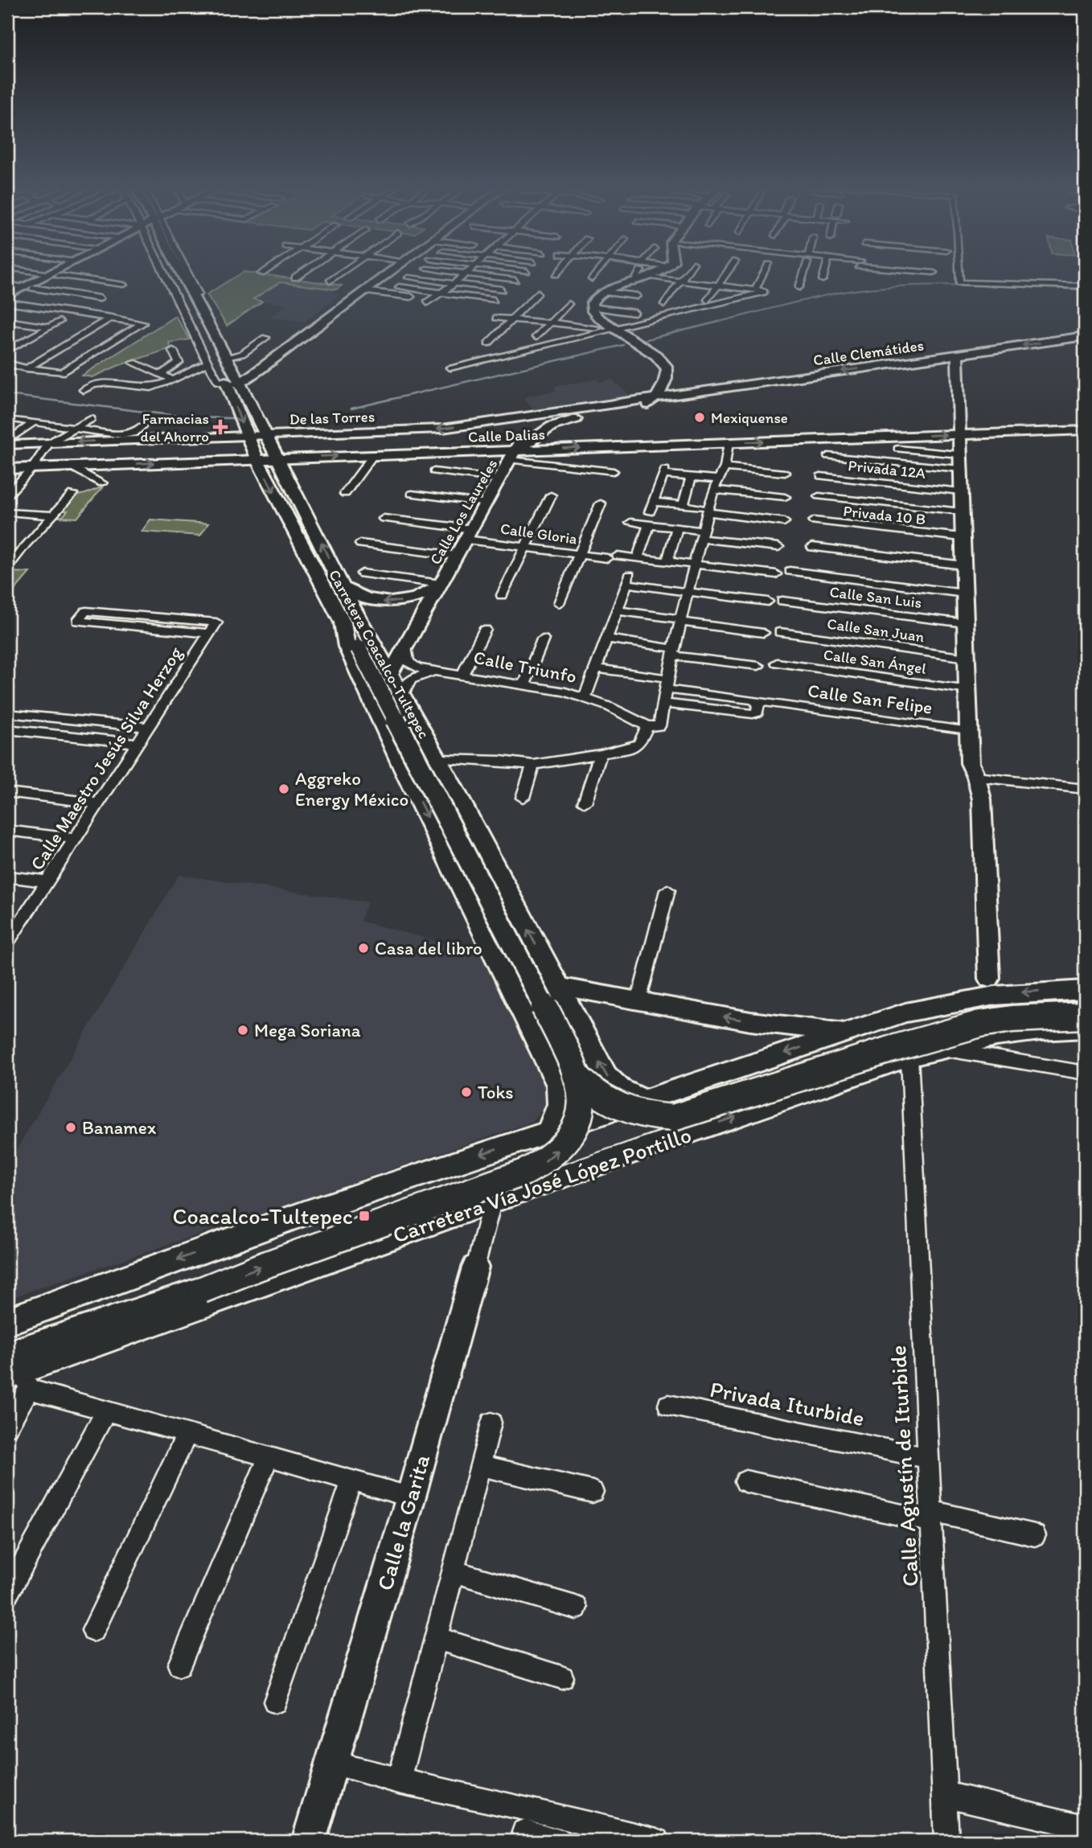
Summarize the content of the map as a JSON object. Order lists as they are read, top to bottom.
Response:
{
  "streets": {
    "main road": ["Carretera Coacalco-Tultepec", "Carretera Vía José López Portillo"],
    "street": [
      "Calle Clemátides",
      "De las Torres",
      "Calle Dalias",
      "Privada 12A",
      "Calle Los Laureles",
      "Privada 10 B",
      "Calle Gloria",
      "Calle San Luis",
      "Calle San Juan",
      "Calle San Ángel",
      "Calle Triunfo",
      "Calle San Felipe",
      "Calle Maestro Jesús Silva Herzog",
      "Privada Iturbide",
      "Calle Agustín de Iturbide",
      "Calle la Garita"
    ]
  },
  "crossings": [
    ["Calle Clemátides", "De las Torres"],
    ["De las Torres", "Calle Los Laureles"],
    ["De las Torres", "Carretera Coacalco-Tultepec"],
    ["Calle Dalias", "Calle Los Laureles"],
    ["Calle Dalias", "Carretera Coacalco-Tultepec"],
    ["Calle Los Laureles", "Calle Gloria"],
    ["Calle Los Laureles", "Carretera Coacalco-Tultepec"],
    ["Carretera Vía José López Portillo", "Calle Agustín de Iturbide"],
    ["Carretera Vía José López Portillo", "Calle la Garita"],
    ["Privada Iturbide", "Calle Agustín de Iturbide"]
  ],
  "places": {
    "other": [
      "Mexiquense",
      "Aggreko Energy México",
      "Casa del libro",
      "Mega Soriana",
      "Toks",
      "Banamex"
    ],
    "health": ["Farmacias del Ahorro"],
    "transit": ["Coacalco-Tultepec"]
  }
}
